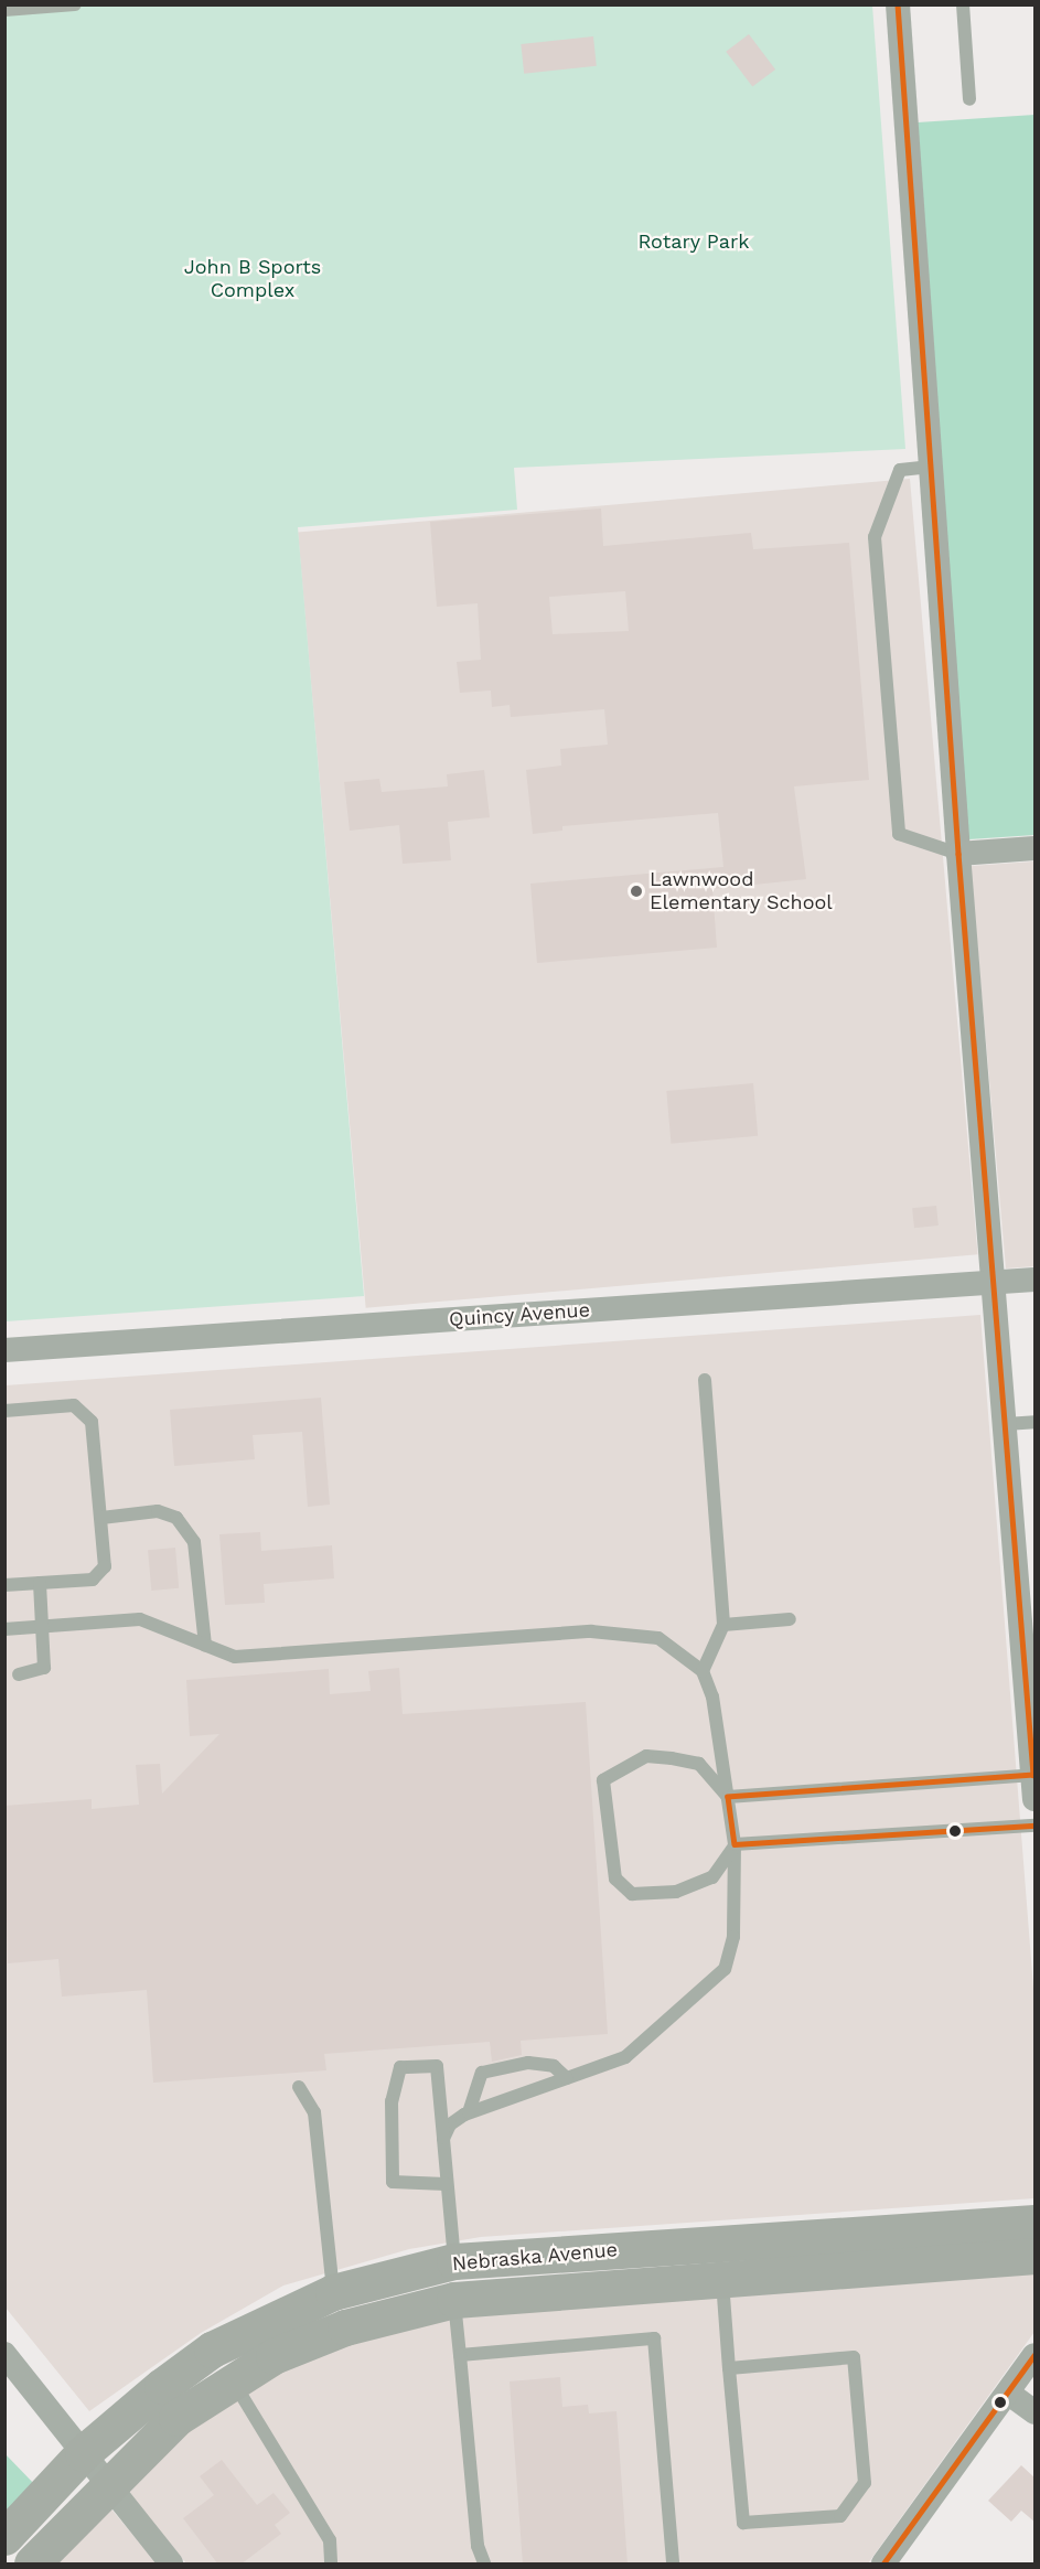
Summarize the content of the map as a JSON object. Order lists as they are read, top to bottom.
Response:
{
  "streets": {
    "street": ["Quincy Avenue", "Nebraska Avenue"]
  },
  "parks": ["Rotary Park", "John B Sports Complex"],
  "places": ["Lawnwood Elementary School"]
}
